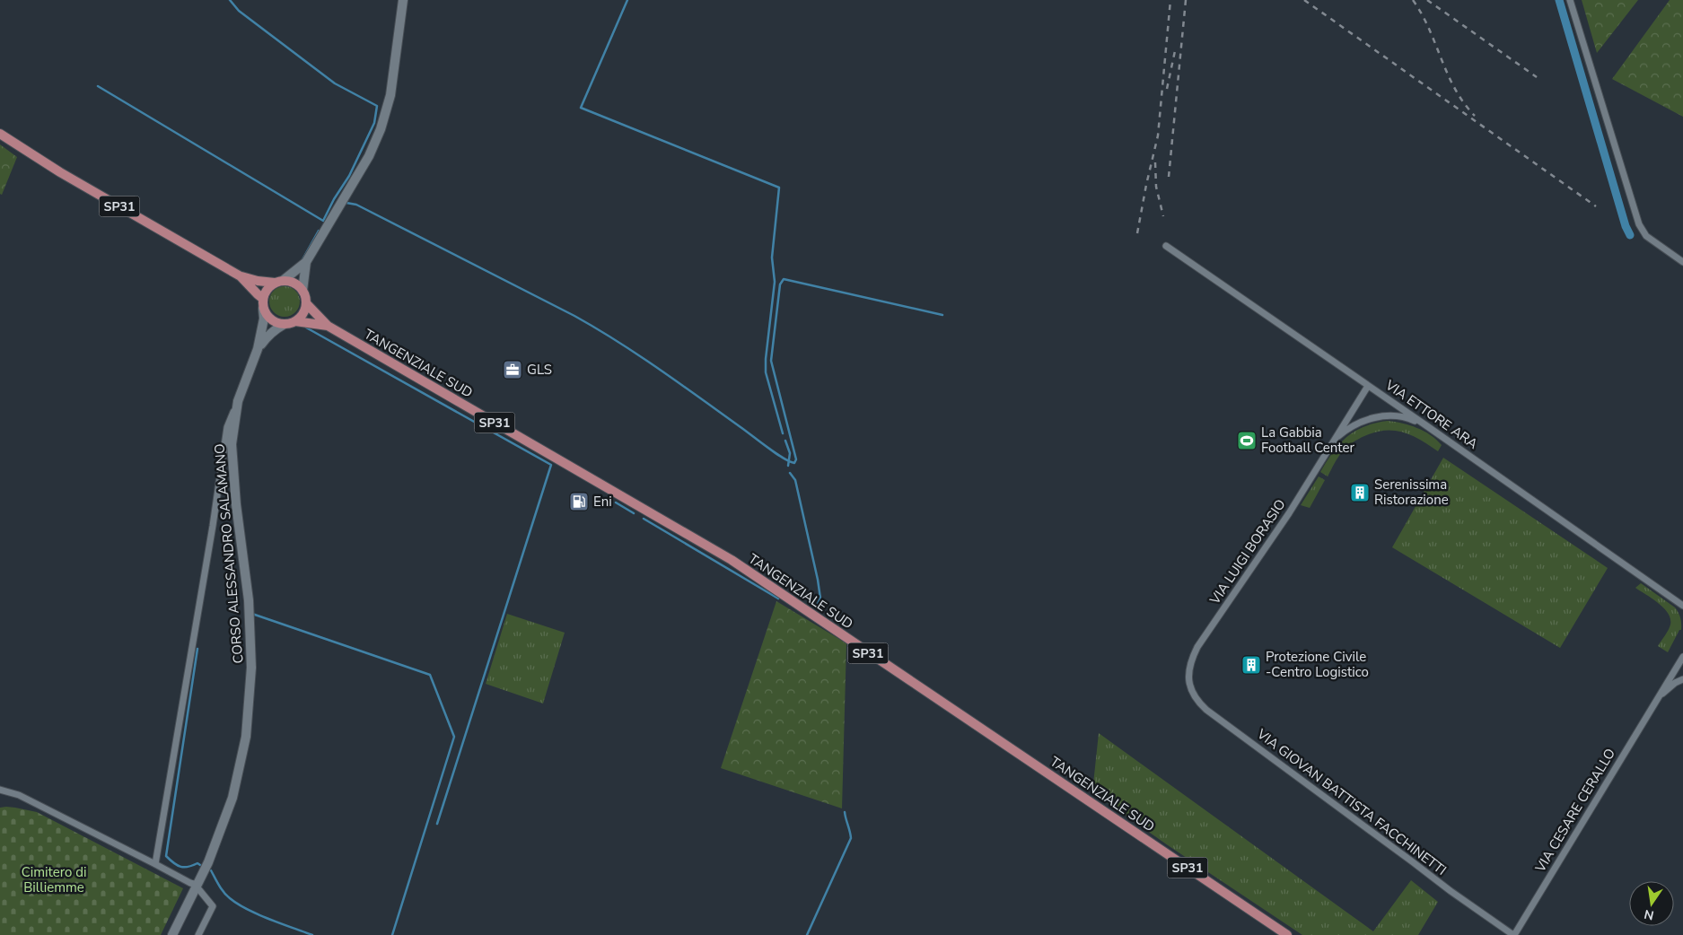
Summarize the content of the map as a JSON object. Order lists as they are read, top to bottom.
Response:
{
  "streets": {
    "main road": ["SP31", "TANGENZIALE SUD"],
    "street": [
      "VIA ETTORE ARA",
      "VIA LUIGI BORASIO",
      "CORSO ALESSANDRO SALAMANO",
      "VIA GIOVAN BATTISTA FACCHINETTI",
      "VIA CESARE CERALLO"
    ]
  },
  "crossings": [
    ["SP31", "TANGENZIALE SUD"],
    ["SP31", "CORSO ALESSANDRO SALAMANO"],
    ["TANGENZIALE SUD", "CORSO ALESSANDRO SALAMANO"],
    ["VIA ETTORE ARA", "VIA LUIGI BORASIO"],
    ["VIA LUIGI BORASIO", "VIA GIOVAN BATTISTA FACCHINETTI"],
    ["VIA GIOVAN BATTISTA FACCHINETTI", "VIA CESARE CERALLO"]
  ],
  "parks": ["Cimitero di Billiemme"],
  "places": {
    "office": ["GLS"],
    "sports": ["La Gabbia Football Center"],
    "building": ["Serenissima Ristorazione", "Protezione Civile -Centro Logistico"],
    "fuel station": ["Eni"]
  },
  "north": "bottom"
}
